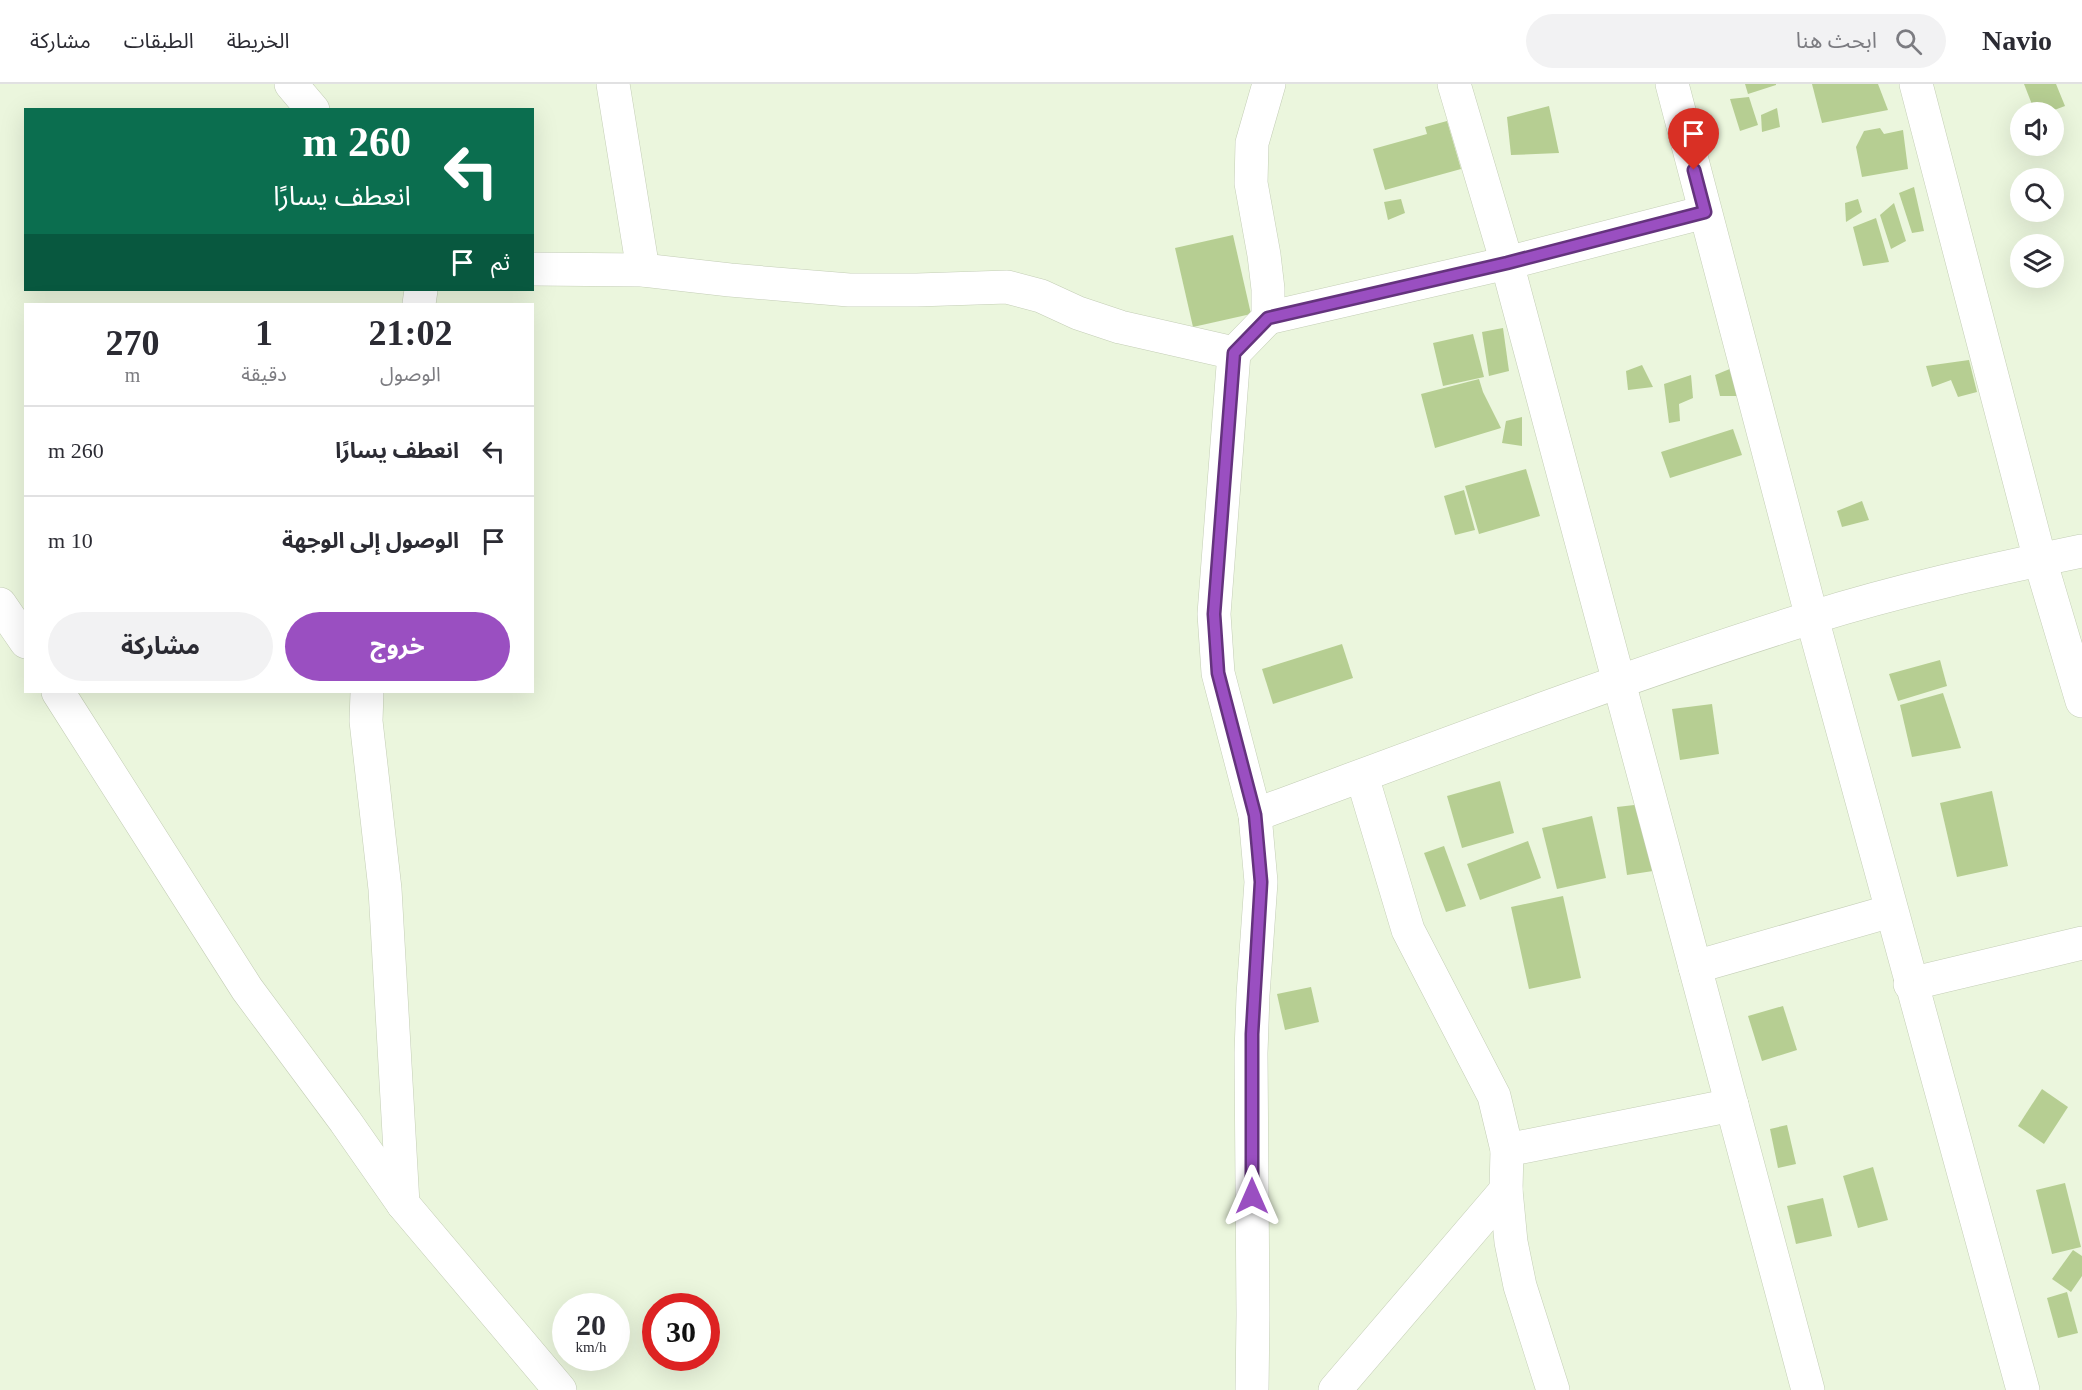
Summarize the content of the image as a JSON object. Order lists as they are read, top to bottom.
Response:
{
  "page": {
    "header": "Navio",
    "search": "ابحث هنا",
    "nav": ["الخريطة", "الطبقات", "مشاركة"],
    "turn": ["260 m", "انعطف يسارًا"],
    "then": "ثم",
    "eta": [
      "21:02",
      "الوصول",
      "1",
      "دقيقة",
      "270",
      "m"
    ],
    "list": [
      {
        "name": "انعطف يسارًا",
        "value": "260 m"
      },
      {
        "name": "الوصول إلى الوجهة",
        "value": "10 m"
      }
    ],
    "buttons": ["خروج", "مشاركة"],
    "speed": "20 km/h",
    "limit": "30"
  }
}
